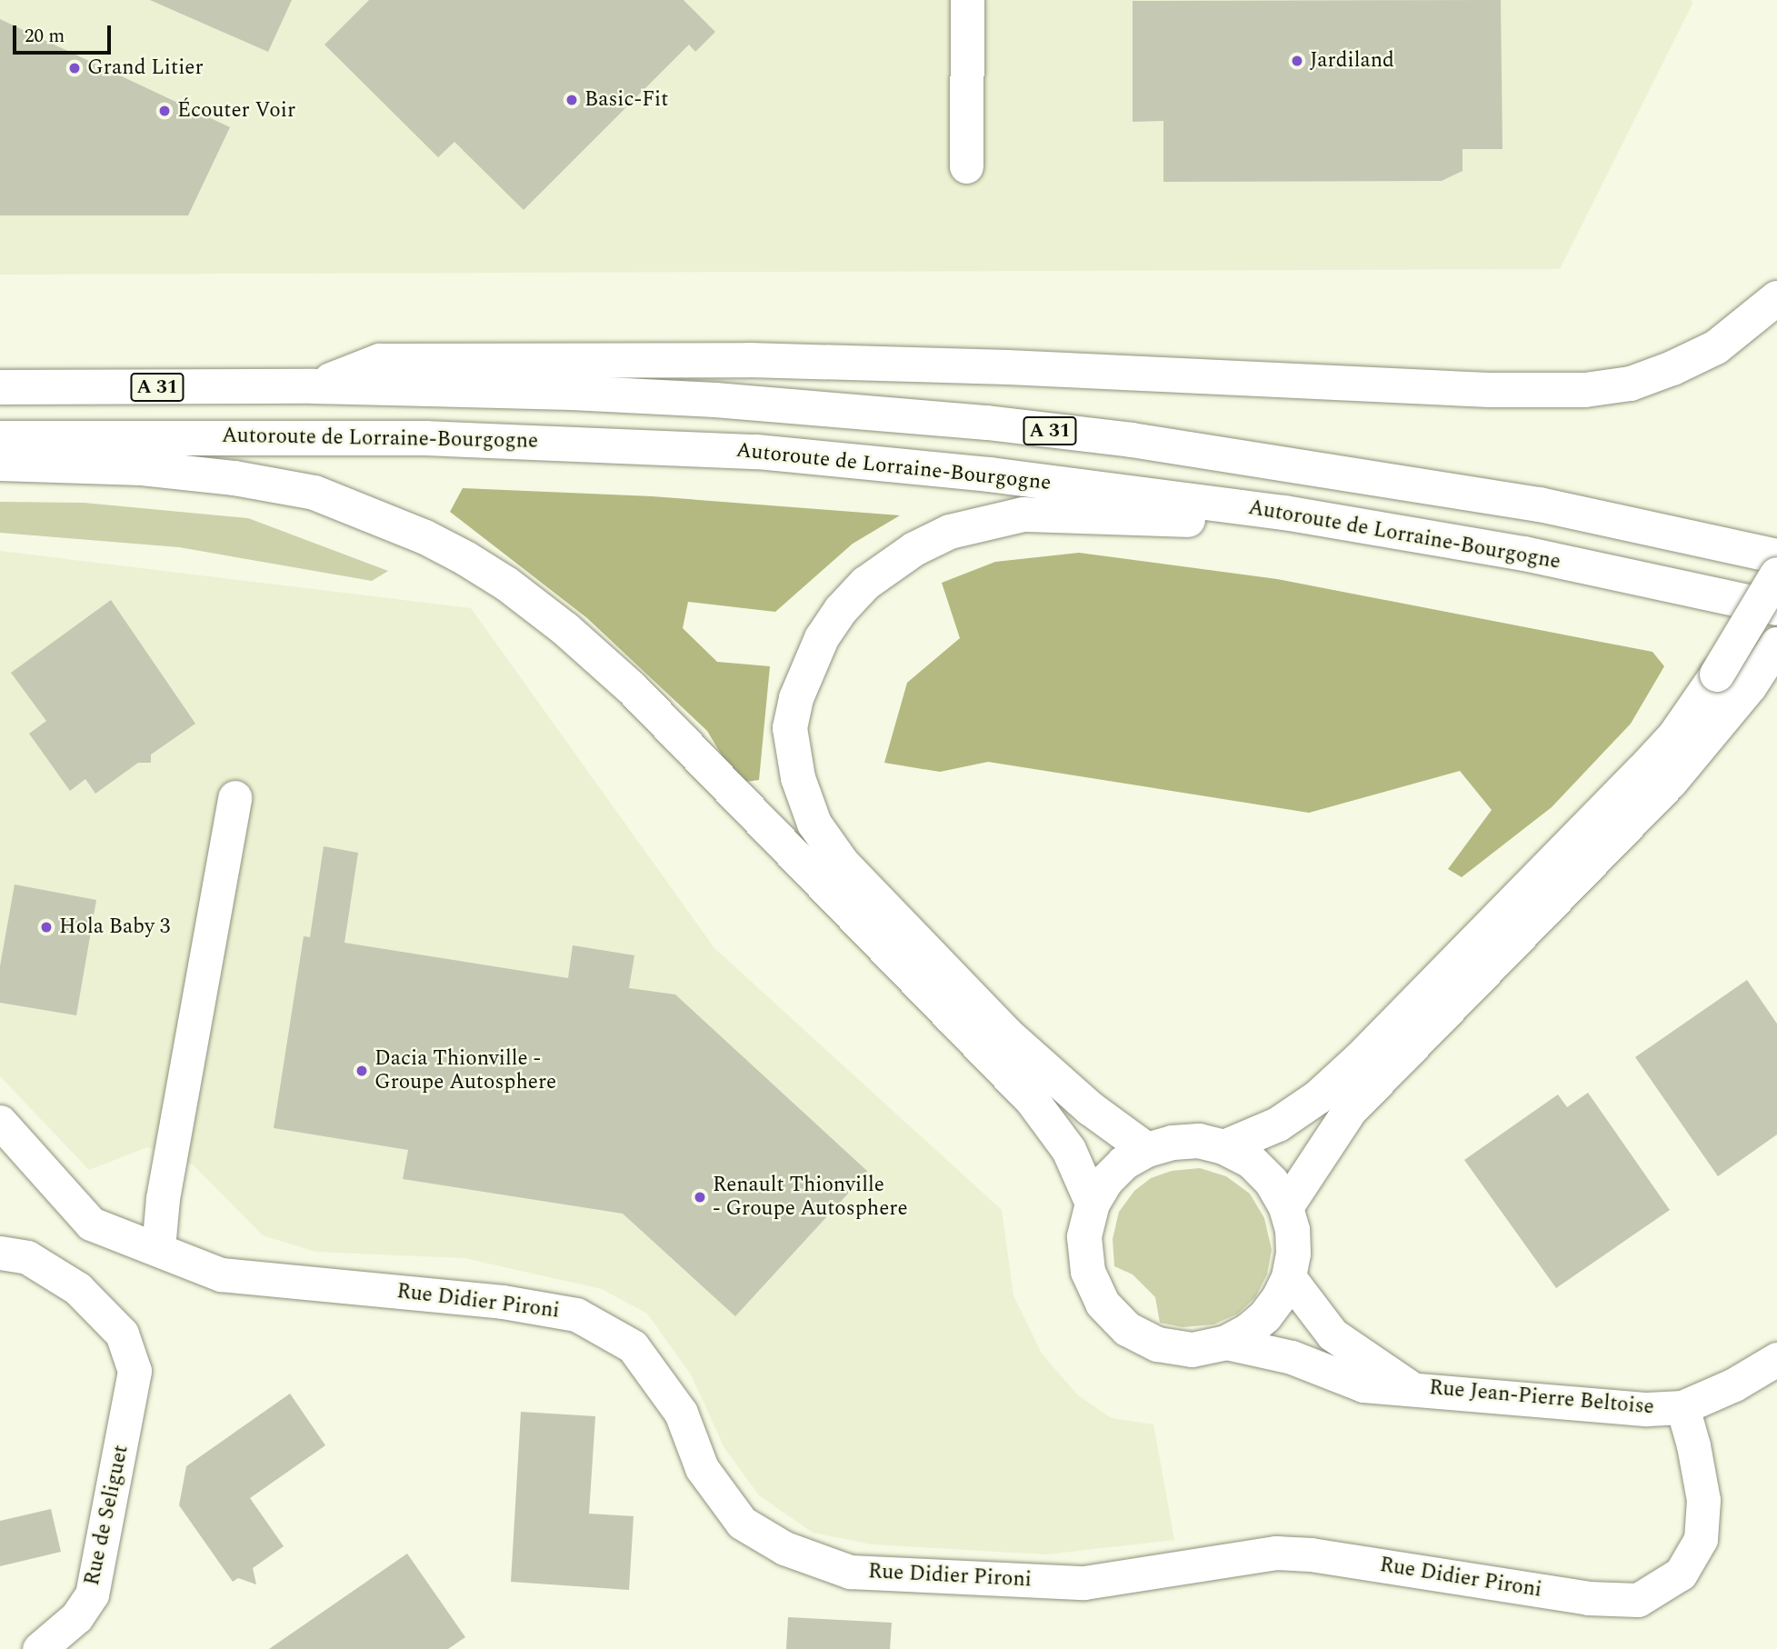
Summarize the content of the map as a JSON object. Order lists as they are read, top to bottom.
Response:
{
  "streets": {
    "main road": ["A 31", "Autoroute de Lorraine-Bourgogne"],
    "street": ["Rue Didier Pironi", "Rue Jean-Pierre Beltoise", "Rue de Seliguet"]
  },
  "crossings": [
    ["Rue Didier Pironi", "Rue Jean-Pierre Beltoise"]
  ],
  "places": [
    "Jardiland",
    "Grand Litier",
    "Basic-Fit",
    "Écouter Voir",
    "Hola Baby 3",
    "Dacia Thionville - Groupe Autosphere",
    "Renault Thionville - Groupe Autosphere"
  ],
  "scale_bar": "20 m"
}
